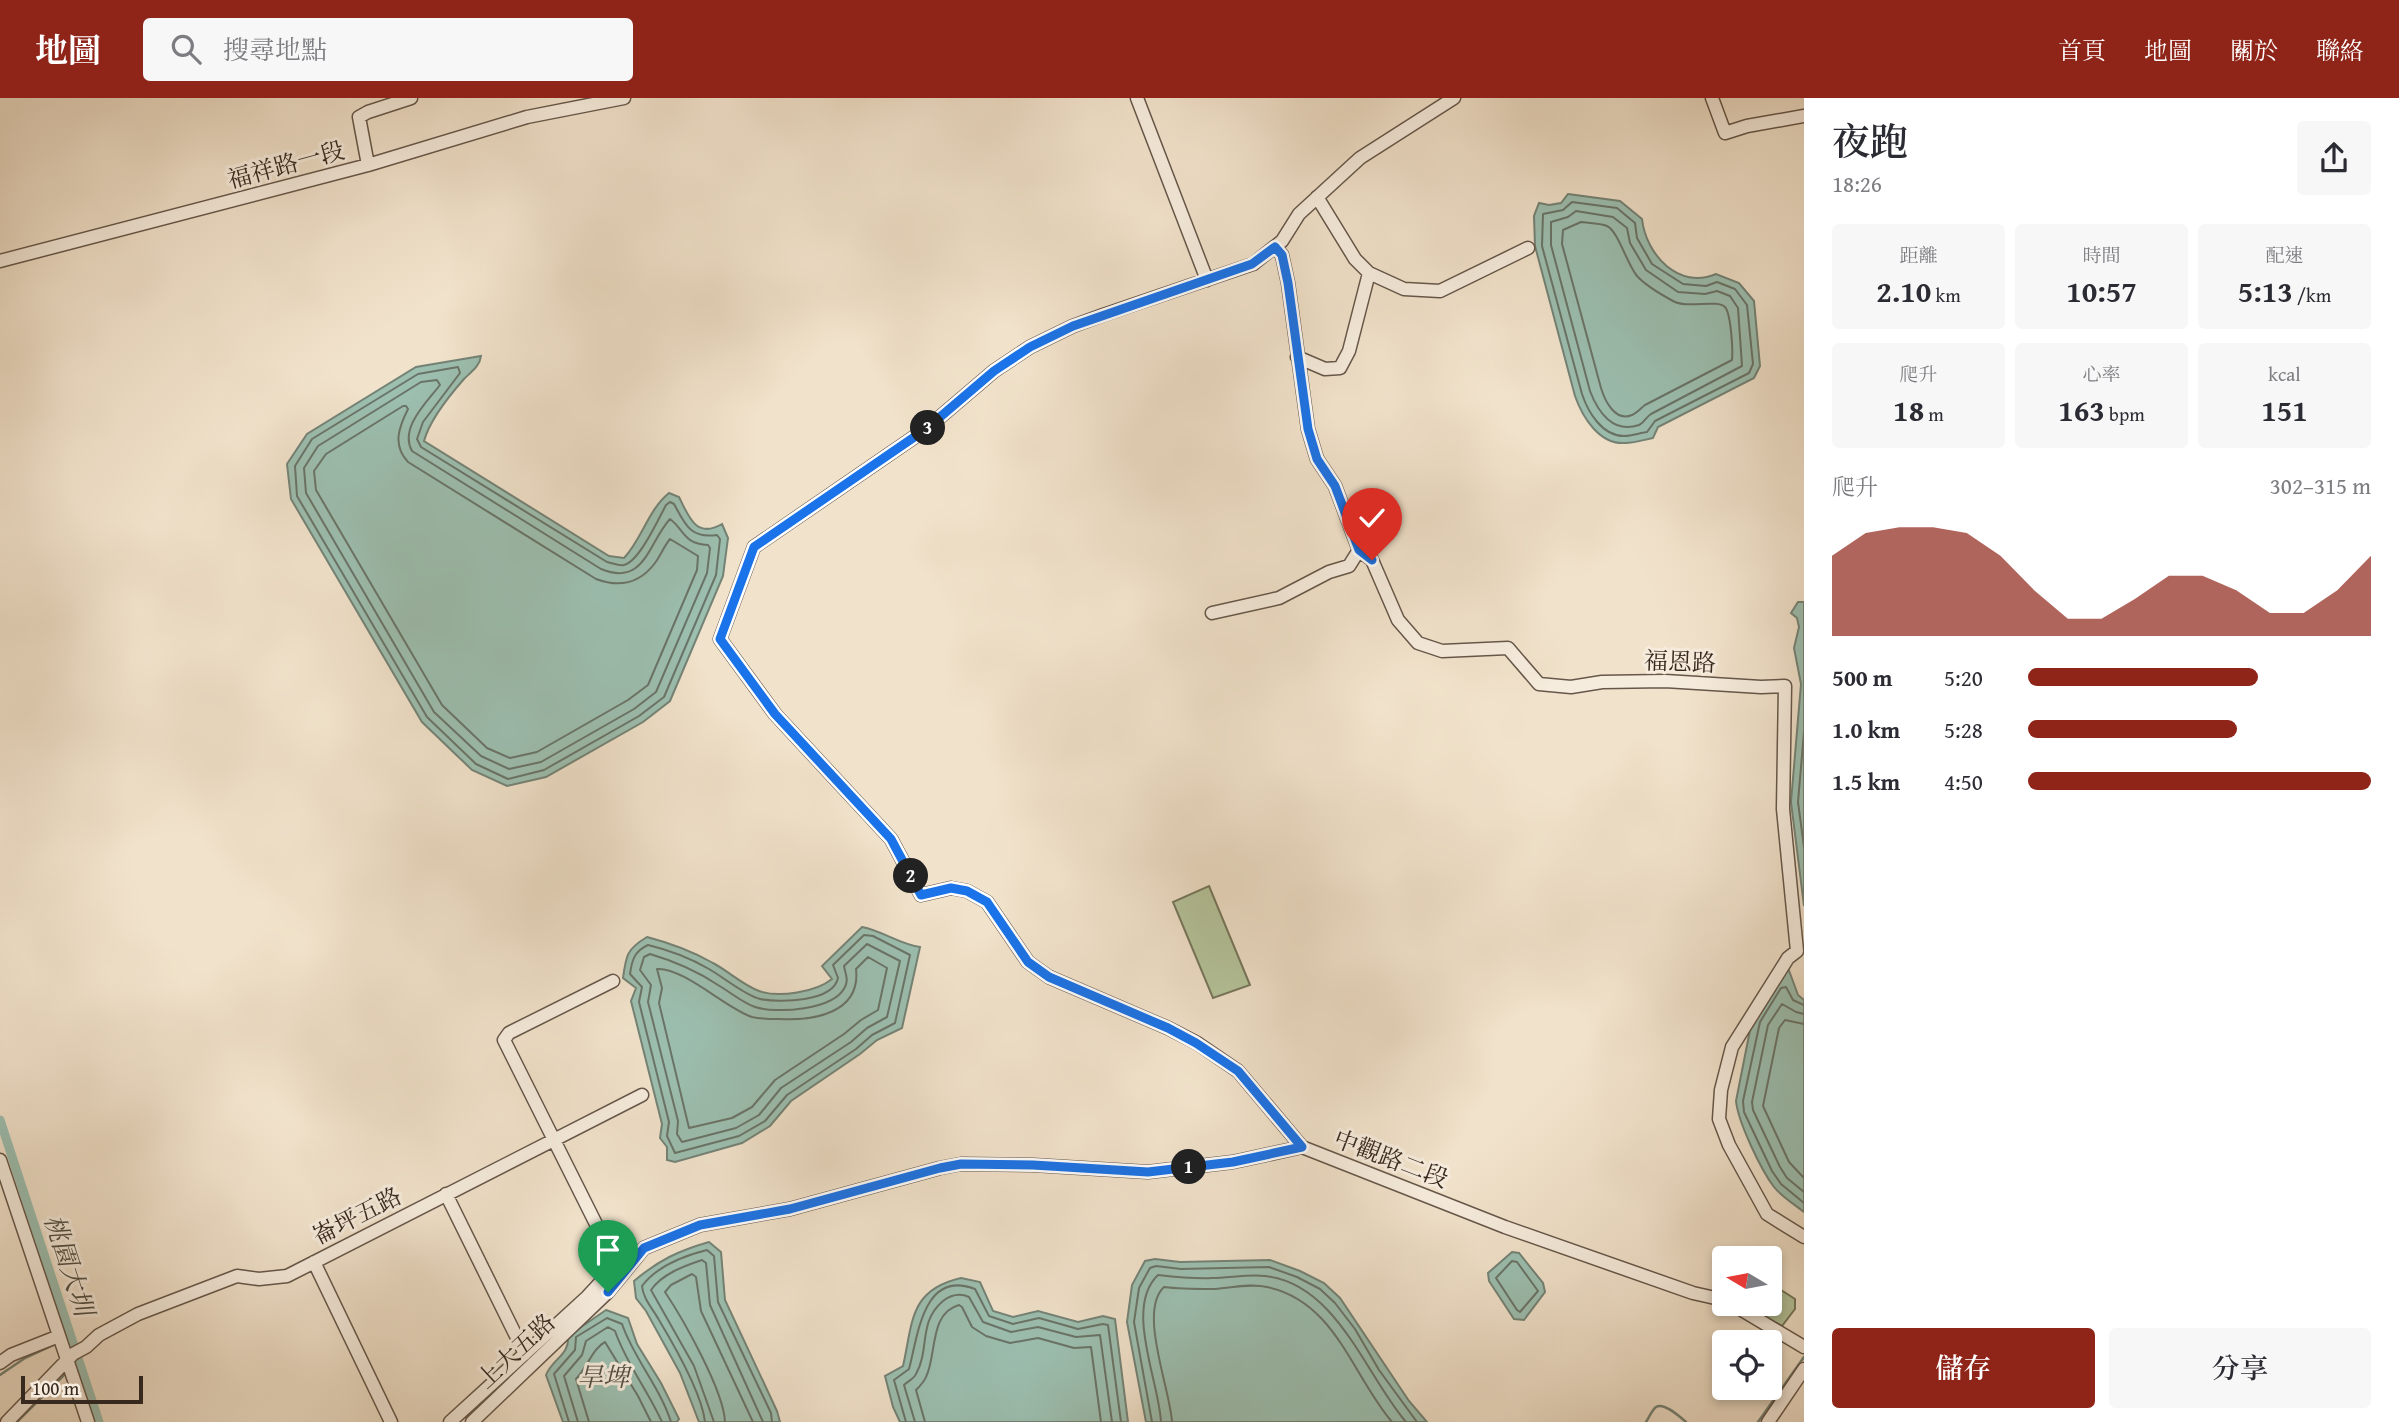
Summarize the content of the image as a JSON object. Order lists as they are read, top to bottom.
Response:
{
  "streets": {
    "street": [
      "福祥路一段",
      "福恩路",
      "中觀路二段",
      "崙坪五路",
      "上大五路"
    ]
  },
  "crossings": [
    ["中觀路二段", "上大五路"]
  ],
  "water": ["桃園大圳", "旱埤"],
  "scale_bar": "100 m",
  "north": "left",
  "page": {
    "header": "地圖",
    "search": "搜尋地點",
    "nav": [
      "首頁",
      "地圖",
      "關於",
      "聯絡"
    ],
    "heading": ["夜跑", "18:26"],
    "stats": [
      ["距離", "2.10 km"],
      ["時間", "10:57"],
      ["配速", "5:13 /km"],
      ["爬升", "18 m"],
      ["心率", "163 bpm"],
      ["kcal", "151"]
    ],
    "pins": ["3", "2", "1"],
    "chart": ["爬升", "302–315 m"],
    "list": [
      {
        "name": "500 m",
        "note": "5:20"
      },
      {
        "name": "1.0 km",
        "note": "5:28"
      },
      {
        "name": "1.5 km",
        "note": "4:50"
      }
    ],
    "buttons": ["儲存", "分享"],
    "scale": "100 m"
  }
}
